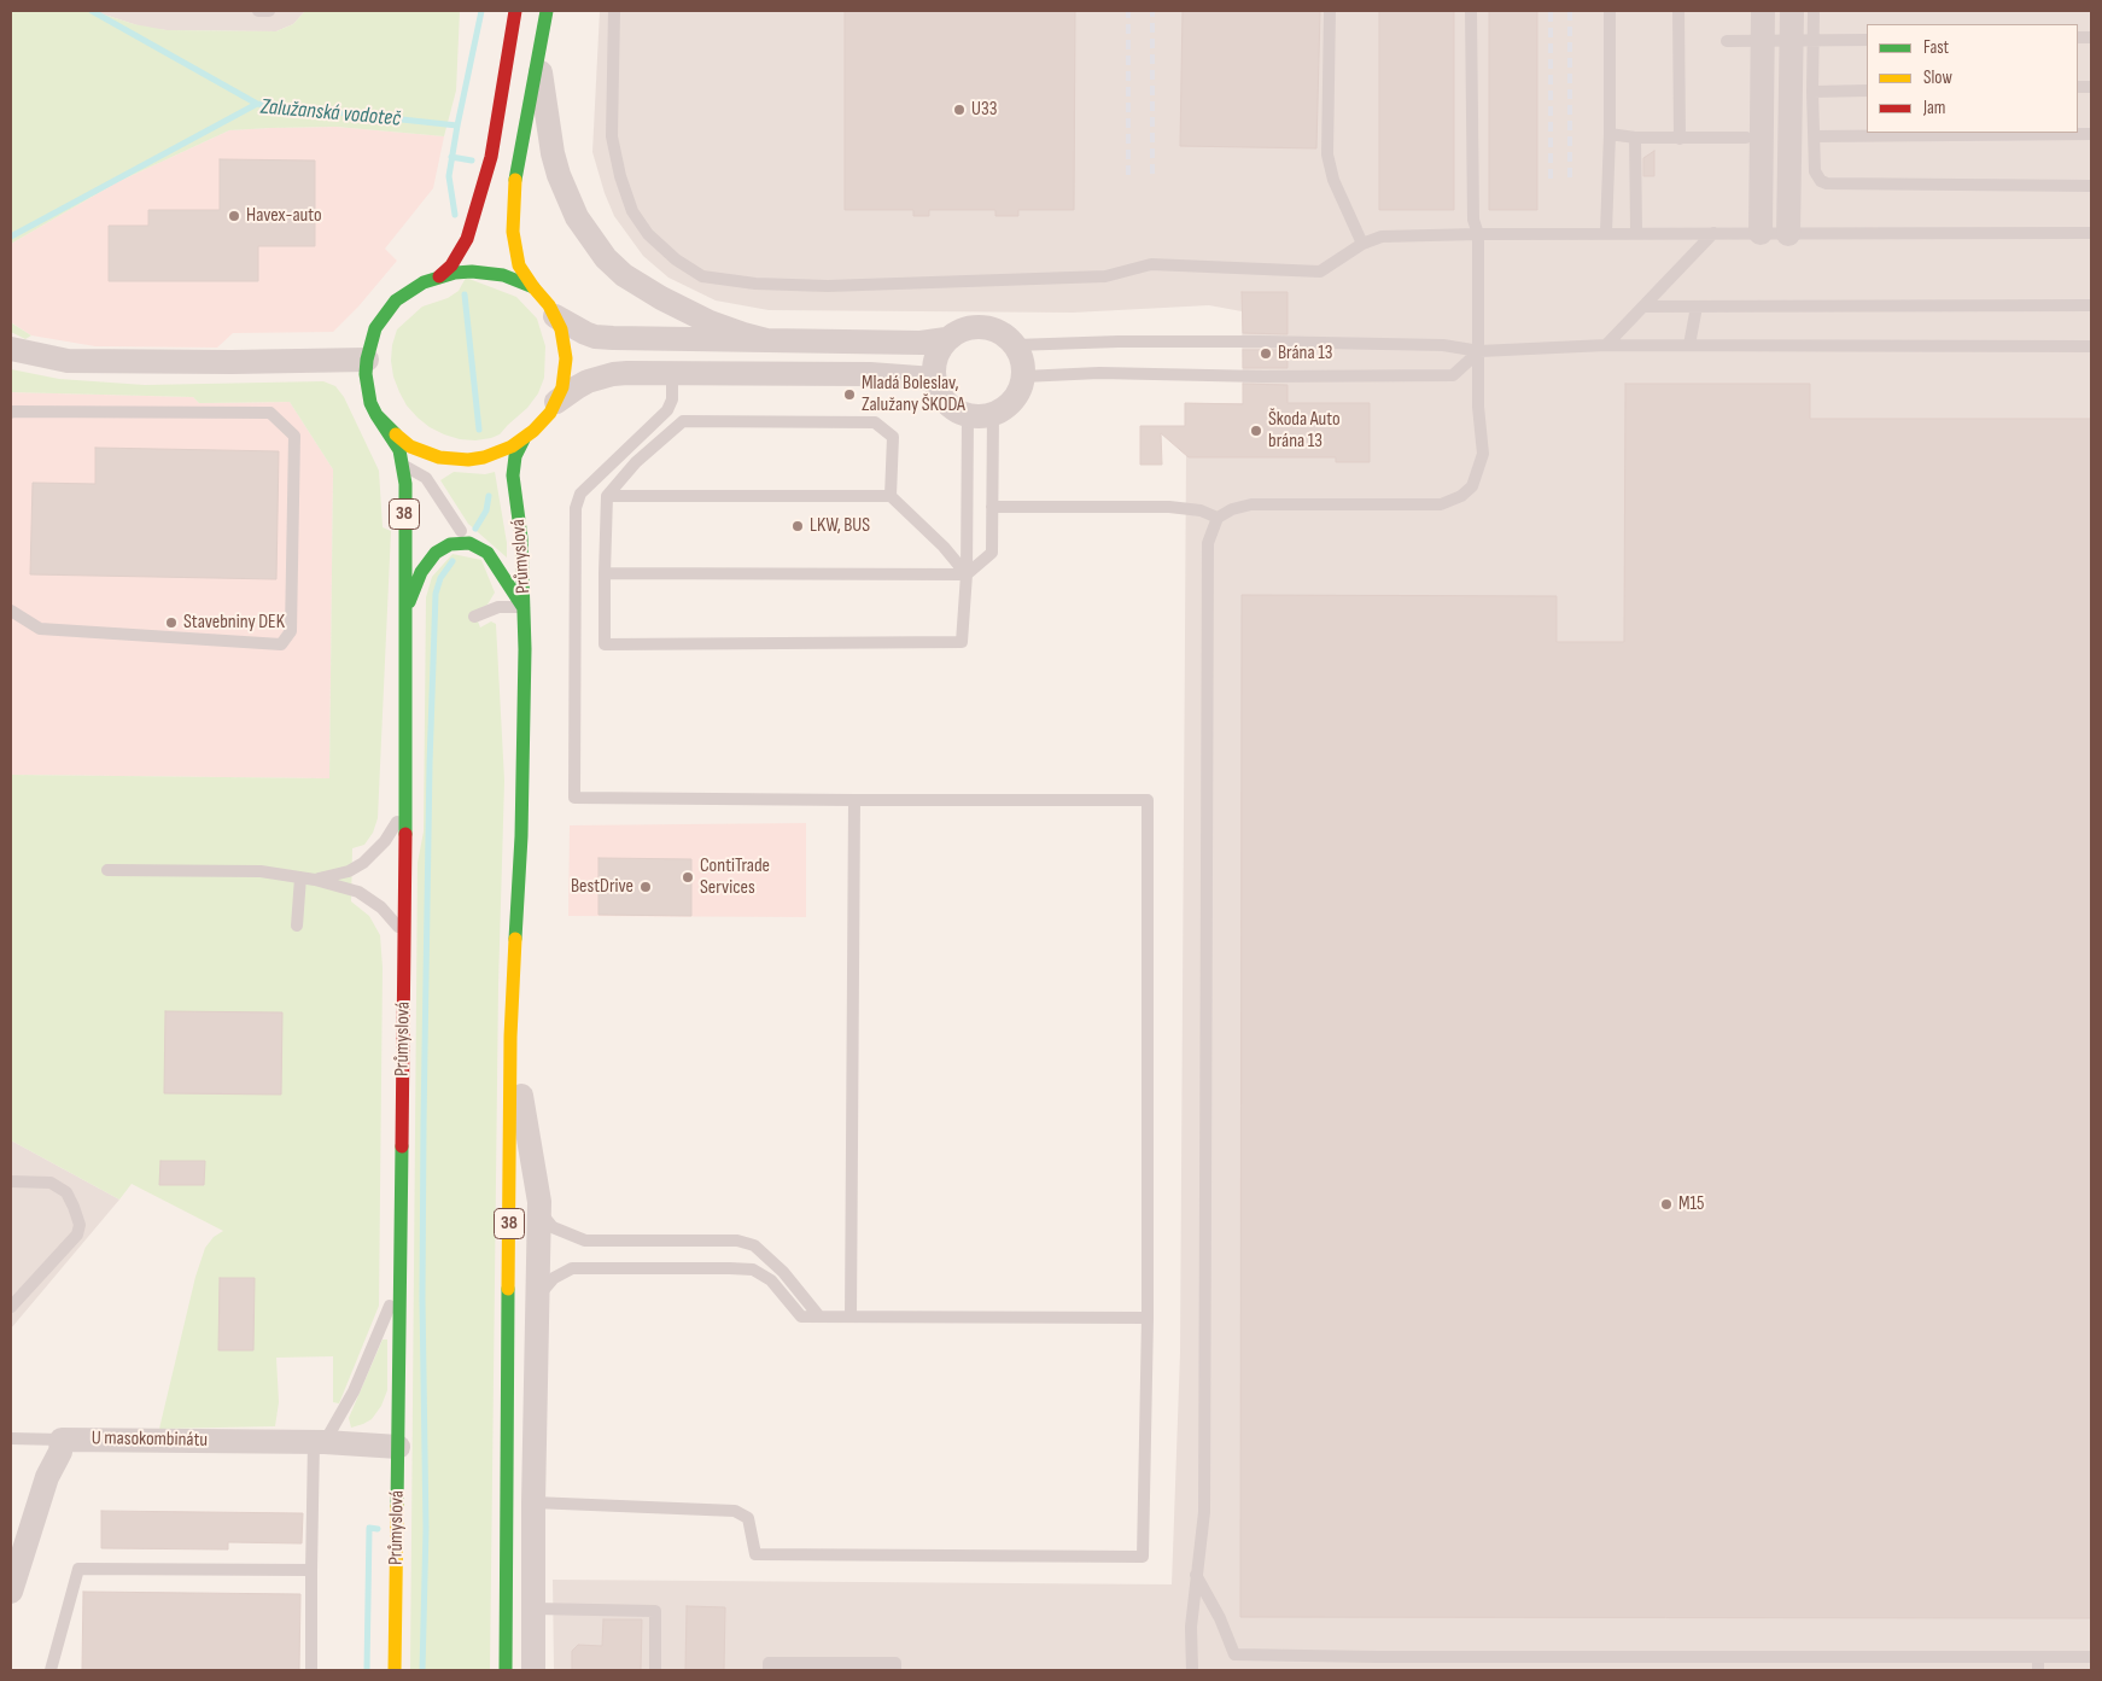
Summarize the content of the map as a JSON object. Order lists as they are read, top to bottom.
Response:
{
  "streets": {
    "main road": ["38", "Průmyslová"],
    "street": ["U masokombinátu"]
  },
  "crossings": [
    ["38", "Průmyslová"],
    ["Průmyslová", "U masokombinátu"]
  ],
  "water": ["Zalužanská vodoteč"],
  "places": [
    "U33",
    "Havex-auto",
    "Brána 13",
    "Mladá Boleslav, Zalužany ŠKODA",
    "Škoda Auto brána 13",
    "LKW, BUS",
    "Stavebniny DEK",
    "ContiTrade Services",
    "BestDrive",
    "M15"
  ],
  "legend": ["Fast", "Slow", "Jam"]
}
